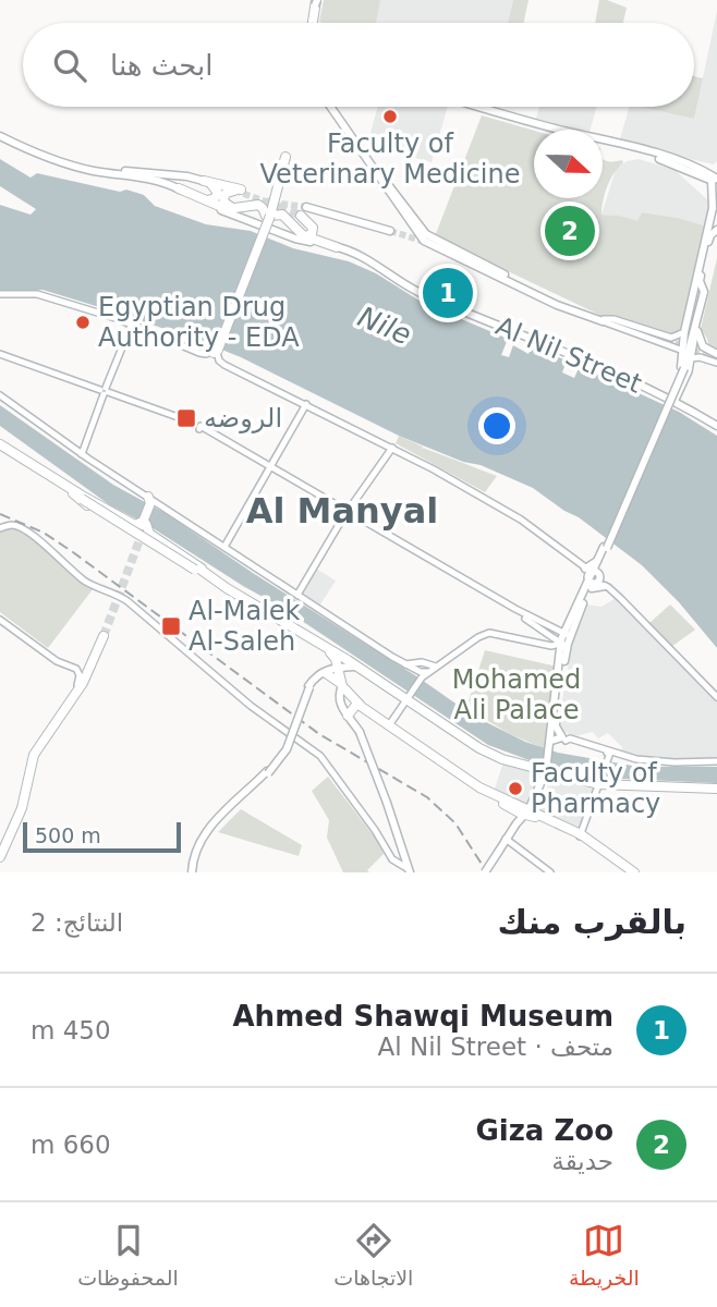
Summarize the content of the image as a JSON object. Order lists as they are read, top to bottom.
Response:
{
  "streets": {
    "main road": ["Al Nil Street"]
  },
  "districts": ["Al Manyal"],
  "water": ["Nile"],
  "parks": ["Mohamed Ali Palace"],
  "places": {
    "other": ["Faculty of Veterinary Medicine", "Egyptian Drug Authority - EDA", "Faculty of Pharmacy"],
    "transit": ["الروضه", "Al-Malek Al-Saleh"]
  },
  "scale_bar": "500 m",
  "north": "right",
  "page": {
    "search": "ابحث هنا",
    "pins": ["2", "1"],
    "scale": "500 m",
    "heading": ["بالقرب منك", "النتائج: 2"],
    "list": [
      {
        "mark": "1",
        "name": "Ahmed Shawqi Museum",
        "note": "متحف · Al Nil Street",
        "value": "450 m"
      },
      {
        "mark": "2",
        "name": "Giza Zoo",
        "note": "حديقة",
        "value": "660 m"
      }
    ],
    "nav": ["الخريطة", "الاتجاهات", "المحفوظات"]
  }
}
